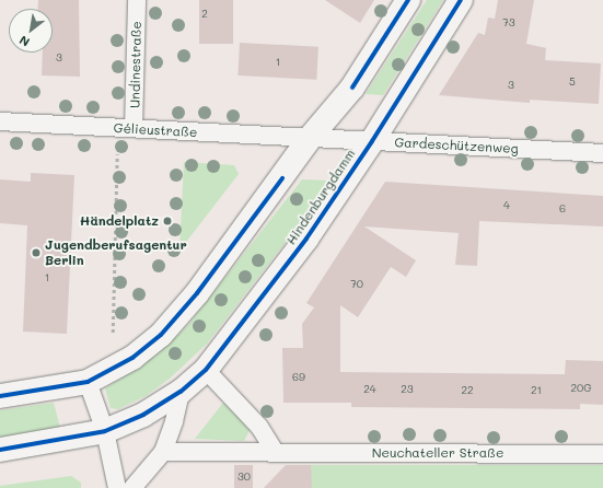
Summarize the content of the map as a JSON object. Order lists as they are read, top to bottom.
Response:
{
  "streets": {
    "main road": ["Hindenburgdamm"],
    "street": [
      "Undinestraße",
      "Gélieustraße",
      "Gardeschützenweg",
      "Neuchateller Straße"
    ]
  },
  "crossings": [
    ["Undinestraße", "Gélieustraße"],
    ["Gélieustraße", "Gardeschützenweg"],
    ["Gardeschützenweg", "Hindenburgdamm"]
  ],
  "places": ["Händelplatz", "Jugendberufsagentur Berlin"],
  "house_numbers": [
    "2",
    "73",
    "3",
    "1",
    "5",
    "3",
    "4",
    "6",
    "1",
    "70",
    "69",
    "20G",
    "24",
    "23",
    "22",
    "21",
    "30"
  ],
  "north": "bottom left"
}
